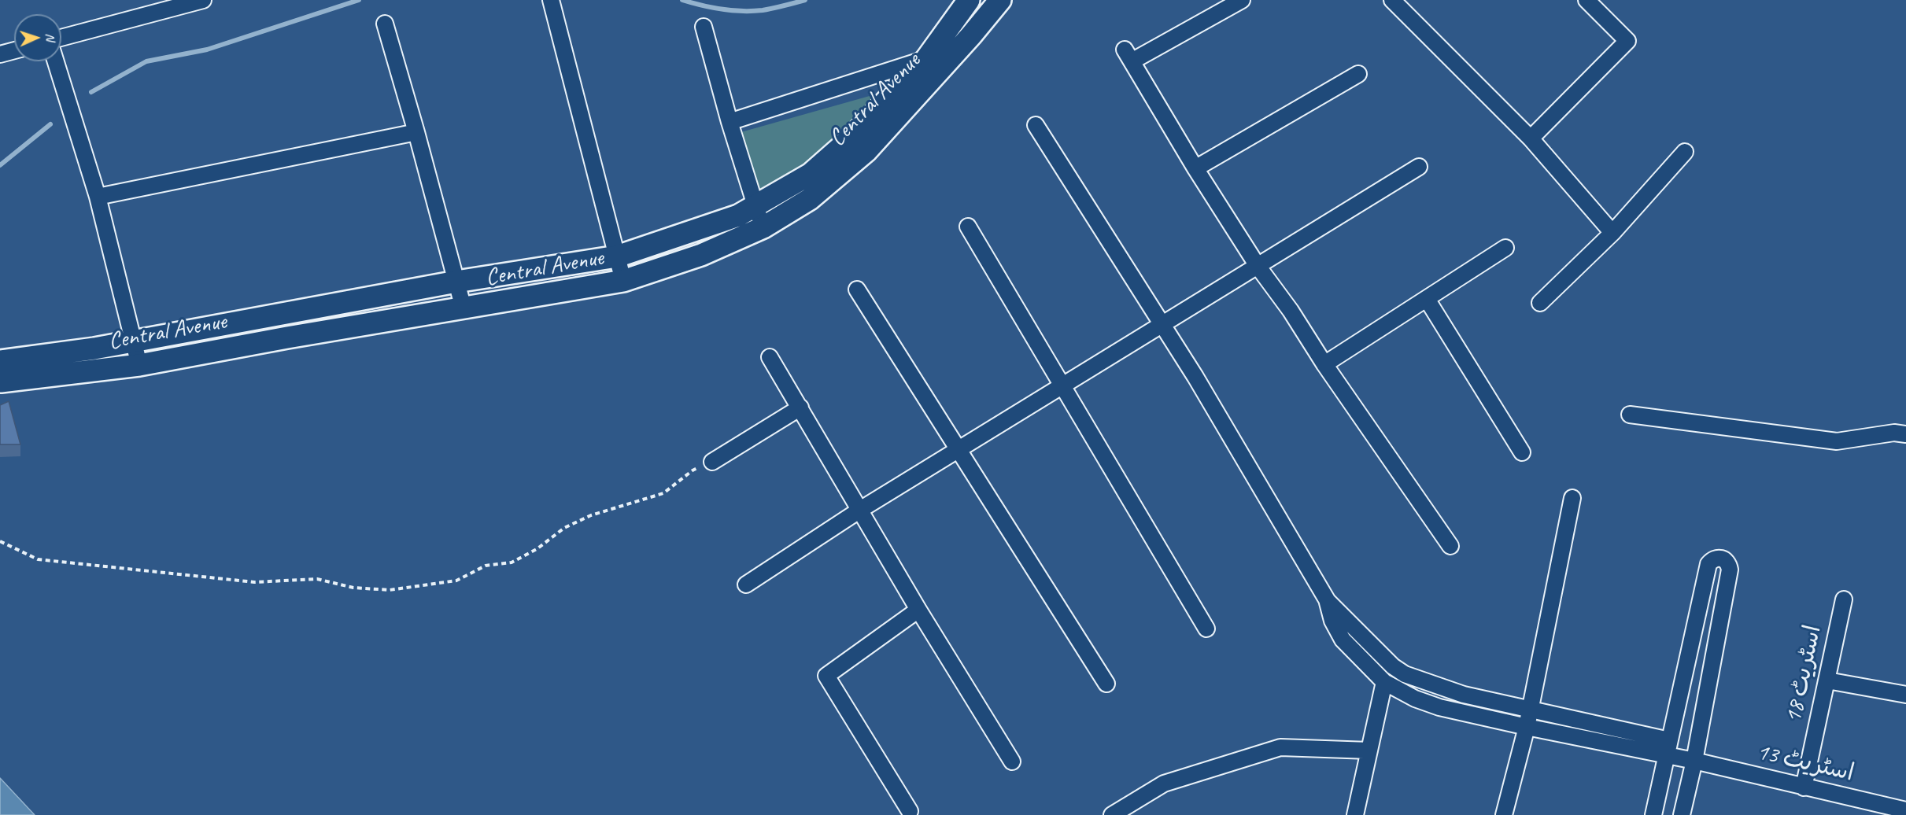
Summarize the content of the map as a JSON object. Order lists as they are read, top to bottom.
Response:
{
  "streets": {
    "street": ["Central Avenue", "اسٹریٹ 18", "اسٹریٹ 13"]
  },
  "crossings": [
    ["اسٹریٹ 18", "اسٹریٹ 13"]
  ],
  "north": "right"
}
